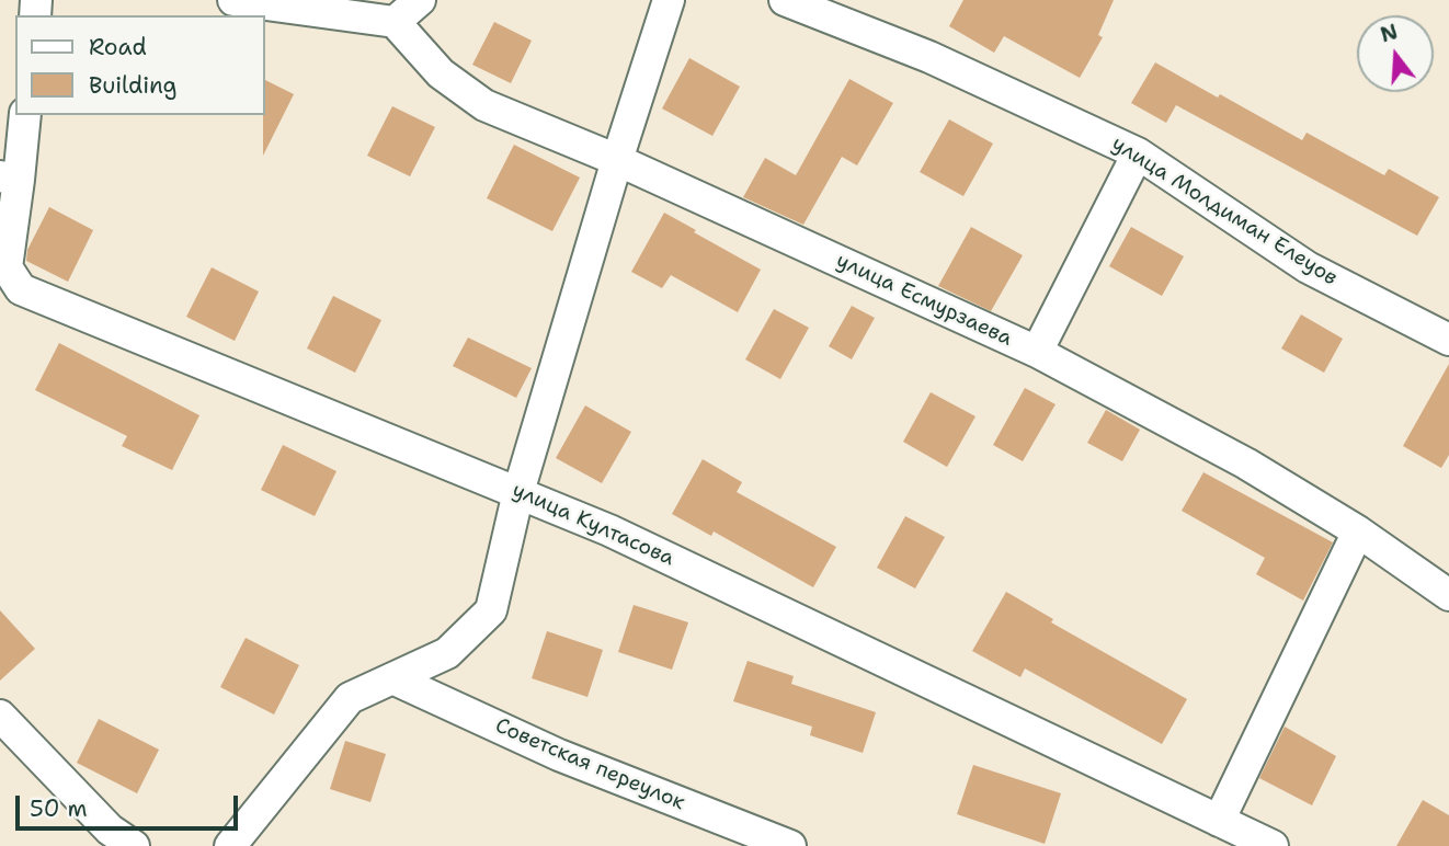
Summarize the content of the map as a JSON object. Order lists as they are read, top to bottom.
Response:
{
  "streets": {
    "street": [
      "улица Молдиман Елеуов",
      "улица Есмурзаева",
      "улица Култасова",
      "Советская переулок"
    ]
  },
  "legend": ["Road", "Building"],
  "scale_bar": "50 m",
  "north": "top"
}
